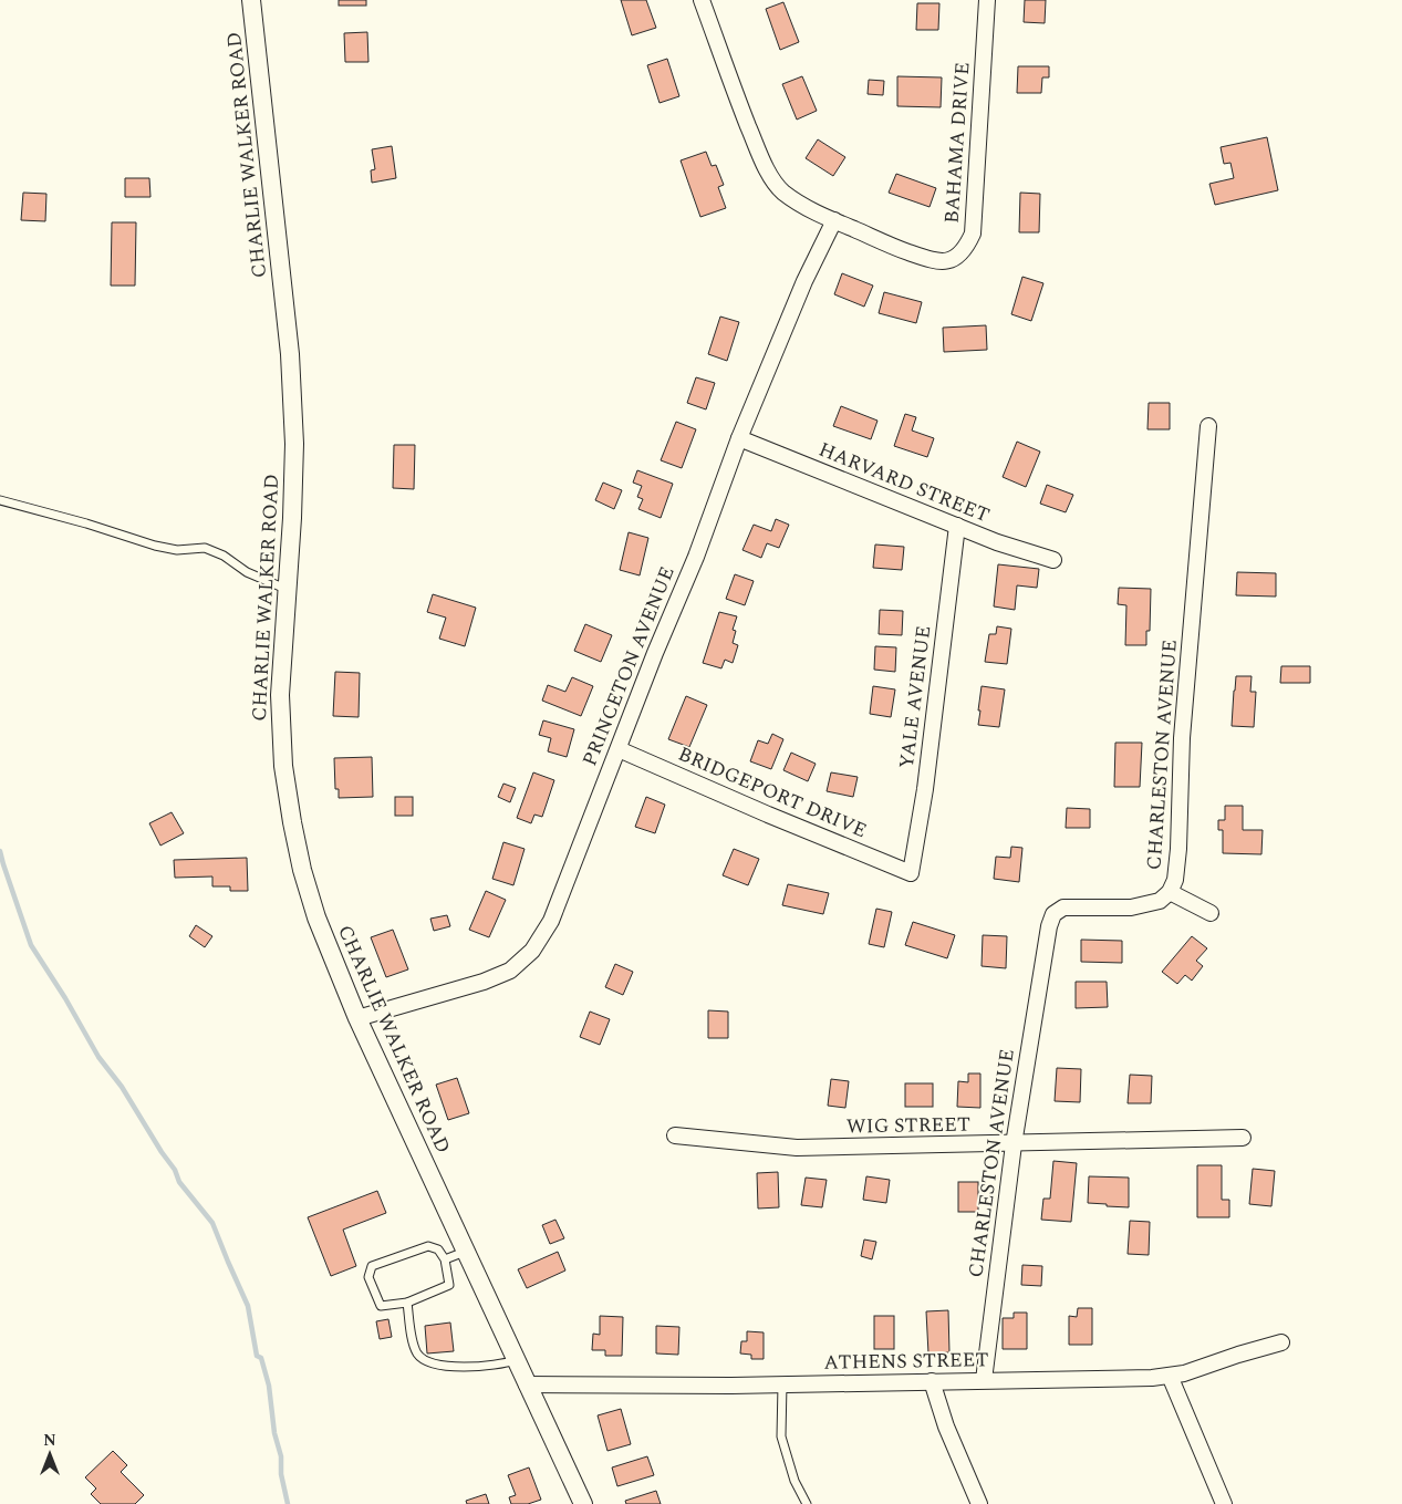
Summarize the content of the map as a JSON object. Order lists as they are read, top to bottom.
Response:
{
  "streets": {
    "street": [
      "BAHAMA DRIVE",
      "CHARLIE WALKER ROAD",
      "HARVARD STREET",
      "PRINCETON AVENUE",
      "YALE AVENUE",
      "CHARLESTON AVENUE",
      "BRIDGEPORT DRIVE",
      "WIG STREET",
      "ATHENS STREET"
    ]
  },
  "crossings": [
    ["BAHAMA DRIVE", "PRINCETON AVENUE"],
    ["CHARLIE WALKER ROAD", "PRINCETON AVENUE"],
    ["CHARLIE WALKER ROAD", "ATHENS STREET"],
    ["HARVARD STREET", "PRINCETON AVENUE"],
    ["HARVARD STREET", "YALE AVENUE"],
    ["PRINCETON AVENUE", "BRIDGEPORT DRIVE"],
    ["YALE AVENUE", "BRIDGEPORT DRIVE"],
    ["CHARLESTON AVENUE", "WIG STREET"],
    ["CHARLESTON AVENUE", "ATHENS STREET"]
  ],
  "north": "top"
}
